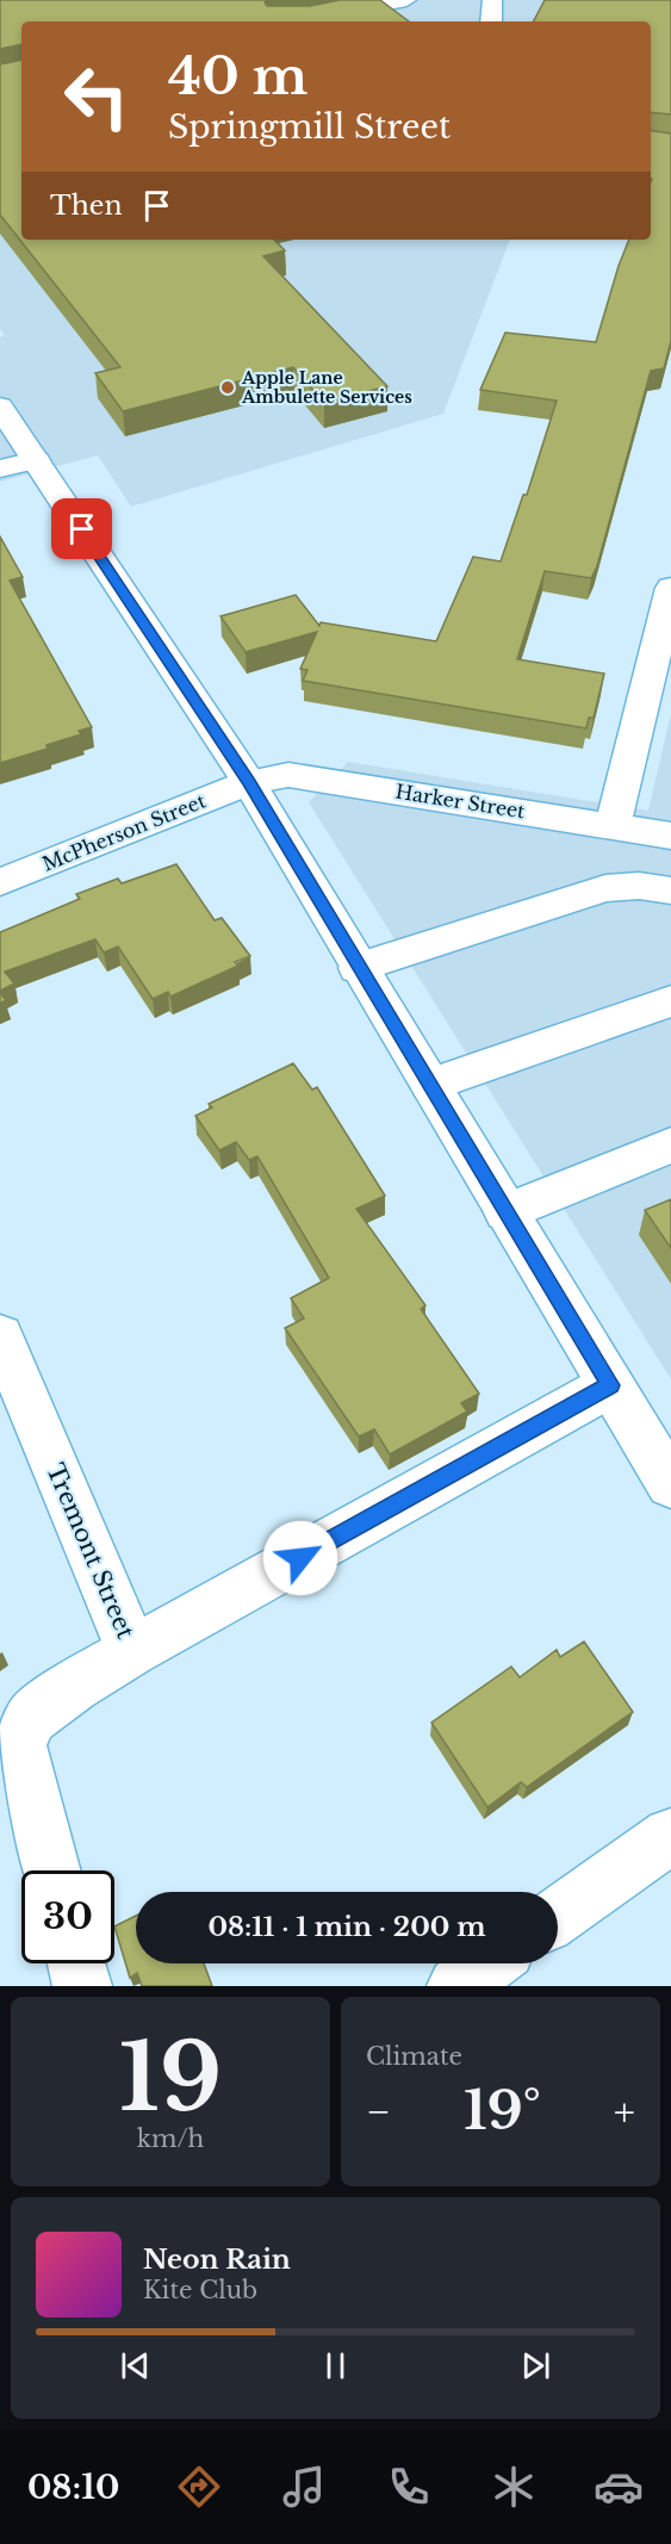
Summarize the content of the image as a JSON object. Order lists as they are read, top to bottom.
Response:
{
  "streets": {
    "street": ["Harker Street", "McPherson Street", "Tremont Street"]
  },
  "crossings": [
    ["Harker Street", "McPherson Street"]
  ],
  "places": ["Apple Lane Ambulette Services"],
  "page": {
    "turn": ["40 m", "Springmill Street"],
    "then": "Then",
    "limit": "30",
    "trip": "08:11 · 1 min · 200 m",
    "tile": [
      ["19", "km/h"],
      "Climate"
    ],
    "heat": ["−", "19°", "+"],
    "song": ["Neon Rain", "Kite Club"],
    "tabs": "08:10"
  }
}
